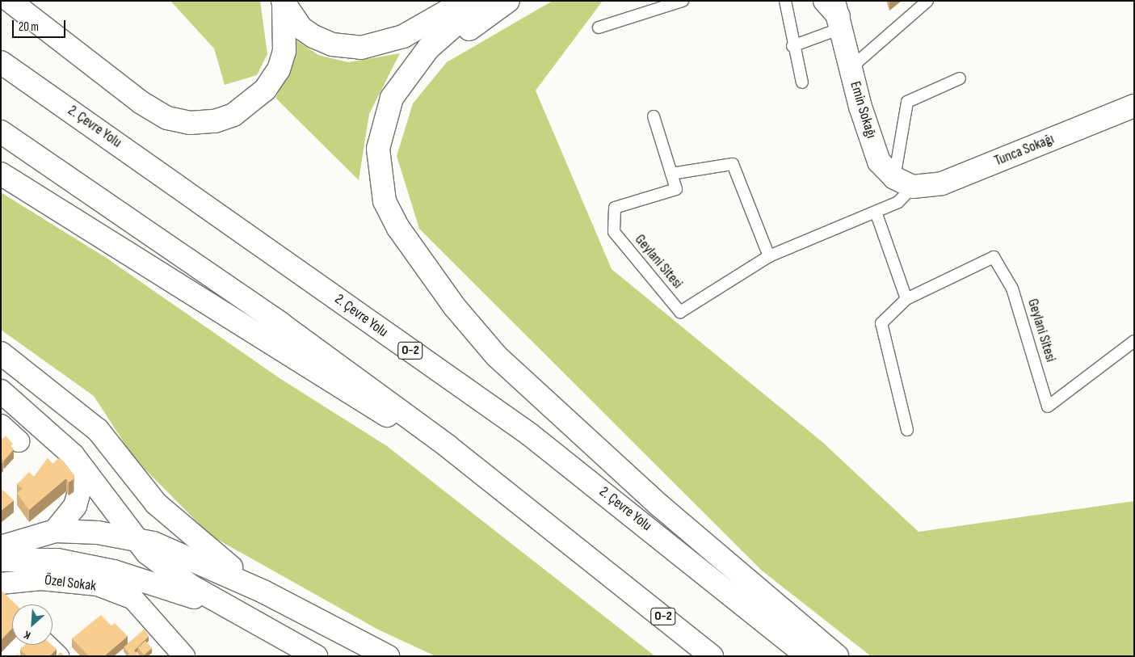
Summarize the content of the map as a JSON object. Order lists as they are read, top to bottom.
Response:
{
  "streets": {
    "main road": [
      "Emin Sokağı",
      "2. Çevre Yolu",
      "Tunca Sokağı",
      "O-2"
    ],
    "street": ["Özel Sokak"],
    "lane": ["Geylani Sitesi"]
  },
  "crossings": [
    ["Emin Sokağı", "Tunca Sokağı"],
    ["Emin Sokağı", "Geylani Sitesi"],
    ["Tunca Sokağı", "Geylani Sitesi"]
  ],
  "scale_bar": "20 m",
  "north": "bottom left"
}
